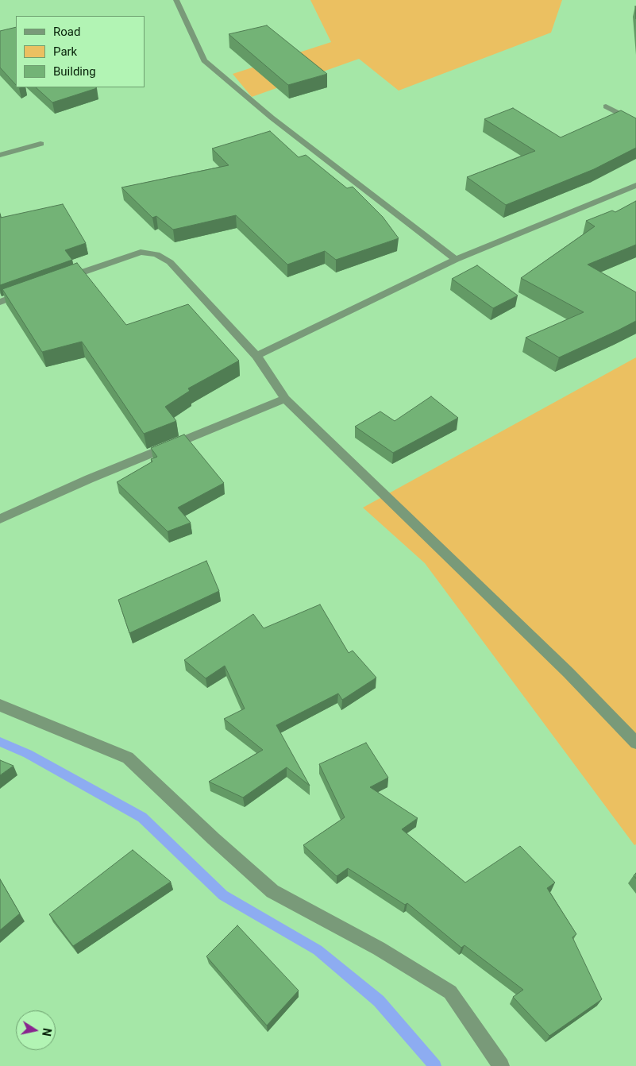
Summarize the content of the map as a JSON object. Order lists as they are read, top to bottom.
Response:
{
  "legend": ["Road", "Park", "Building"],
  "north": "right"
}
